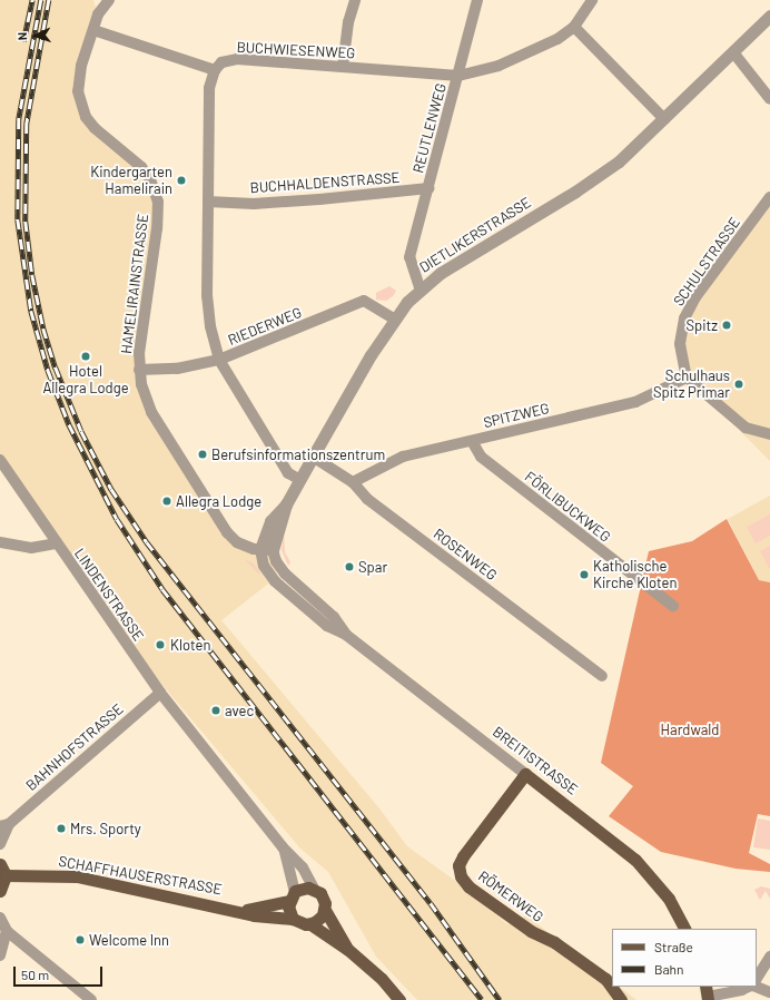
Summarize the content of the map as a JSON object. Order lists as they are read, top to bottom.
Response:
{
  "streets": {
    "main road": ["BREITISTRASSE", "SCHAFFHAUSERSTRASSE", "RÖMERWEG"],
    "street": [
      "BUCHWIESENWEG",
      "REUTLENWEG",
      "BUCHHALDENSTRASSE",
      "DIETLIKERSTRASSE",
      "SCHULSTRASSE",
      "HAMELIRAINSTRASSE",
      "RIEDERWEG",
      "SPITZWEG",
      "FÖRLIBUCKWEG",
      "ROSENWEG",
      "LINDENSTRASSE",
      "BAHNHOFSTRASSE"
    ]
  },
  "crossings": [
    ["BUCHWIESENWEG", "REUTLENWEG"],
    ["REUTLENWEG", "BUCHHALDENSTRASSE"],
    ["REUTLENWEG", "DIETLIKERSTRASSE"],
    ["DIETLIKERSTRASSE", "HAMELIRAINSTRASSE"],
    ["DIETLIKERSTRASSE", "RIEDERWEG"],
    ["DIETLIKERSTRASSE", "ROSENWEG"],
    ["DIETLIKERSTRASSE", "BREITISTRASSE"],
    ["SCHULSTRASSE", "SPITZWEG"],
    ["HAMELIRAINSTRASSE", "RIEDERWEG"],
    ["HAMELIRAINSTRASSE", "BREITISTRASSE"],
    ["SPITZWEG", "FÖRLIBUCKWEG"],
    ["SPITZWEG", "ROSENWEG"],
    ["LINDENSTRASSE", "BAHNHOFSTRASSE"],
    ["LINDENSTRASSE", "SCHAFFHAUSERSTRASSE"],
    ["BREITISTRASSE", "RÖMERWEG"]
  ],
  "parks": ["Hardwald"],
  "places": [
    "Kindergarten Hamelirain",
    "Spitz",
    "Hotel Allegra Lodge",
    "Schulhaus Spitz Primar",
    "Berufsinformationszentrum",
    "Allegra Lodge",
    "Spar",
    "Katholische Kirche Kloten",
    "Kloten",
    "avec",
    "Mrs. Sporty",
    "Welcome Inn"
  ],
  "legend": ["Straße", "Bahn"],
  "scale_bar": "50 m",
  "north": "left"
}
